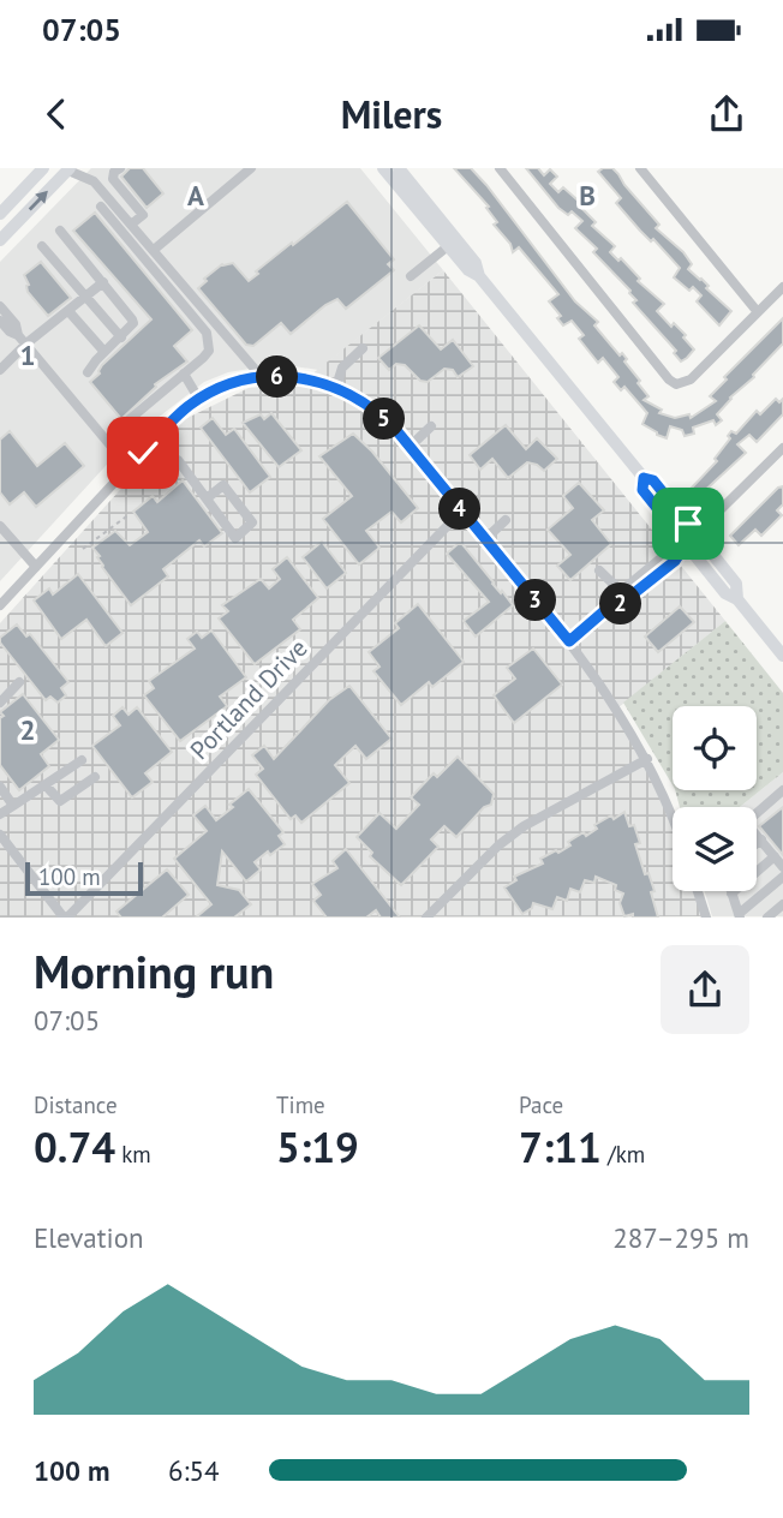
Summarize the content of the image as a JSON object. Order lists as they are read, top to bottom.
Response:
{
  "streets": {
    "street": ["Portland Drive"]
  },
  "scale_bar": "100 m",
  "page": {
    "status": "07:05",
    "header": "Milers",
    "pins": [
      "6",
      "5",
      "4",
      "3",
      "2"
    ],
    "scale": "100 m",
    "heading": ["Morning run", "07:05"],
    "stats": [
      ["Distance", "0.74 km"],
      ["Time", "5:19"],
      ["Pace", "7:11 /km"]
    ],
    "chart": ["Elevation", "287–295 m"],
    "list": [
      {
        "name": "100 m",
        "note": "6:54"
      }
    ]
  },
  "grid": {
    "columns": ["A", "B"],
    "rows": ["1", "2"]
  }
}
